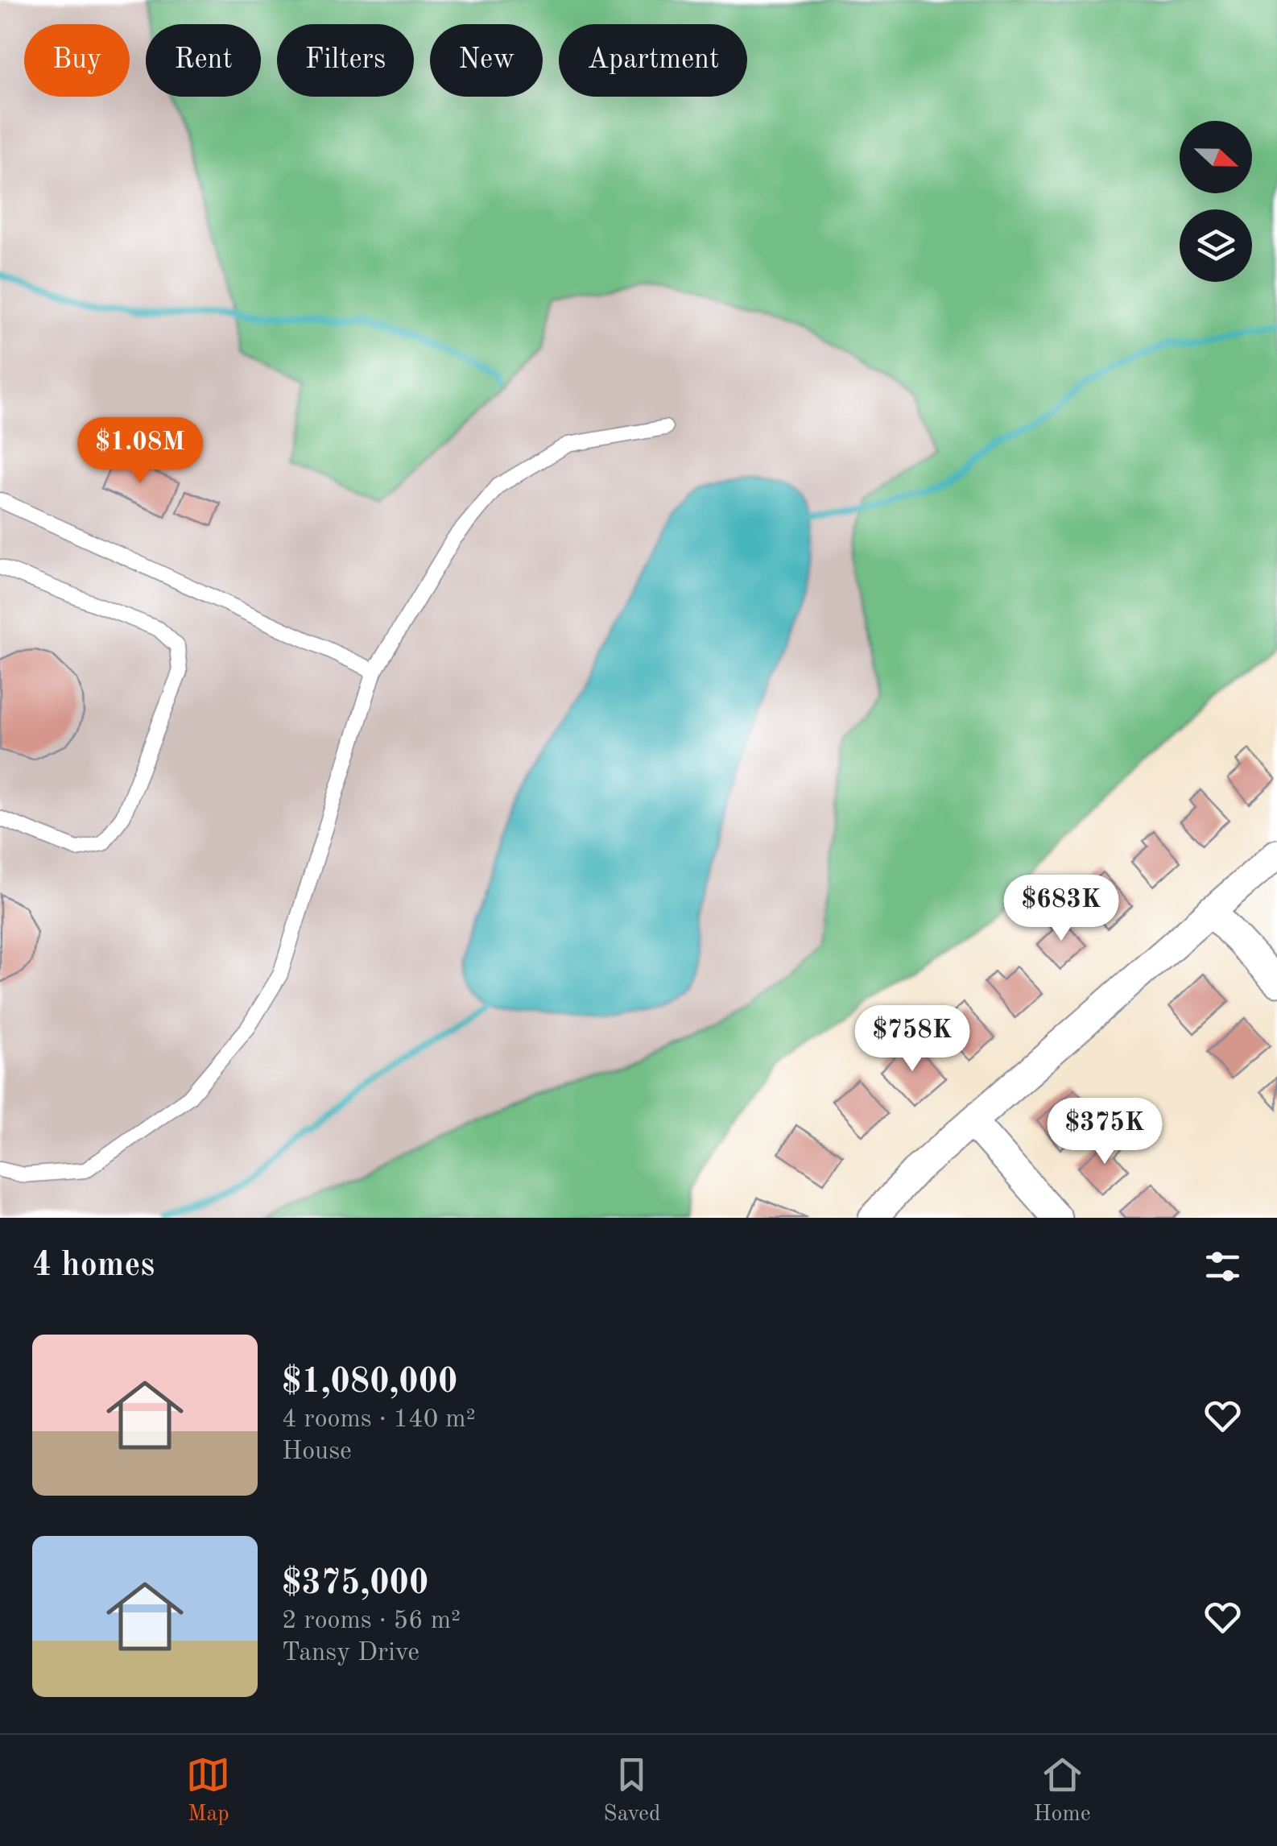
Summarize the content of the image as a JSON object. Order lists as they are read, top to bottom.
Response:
{
  "north": "right",
  "page": {
    "chip": [
      "Buy",
      "Rent",
      "Filters",
      "New",
      "Apartment"
    ],
    "price": [
      "$1.08M",
      "$683K",
      "$758K",
      "$375K"
    ],
    "heading": "4 homes",
    "list": [
      {
        "name": "$1,080,000",
        "note": "4 rooms · 140 m² · House"
      },
      {
        "name": "$375,000",
        "note": "2 rooms · 56 m² · Tansy Drive"
      }
    ],
    "tabs": ["Map", "Saved", "Home"]
  }
}
